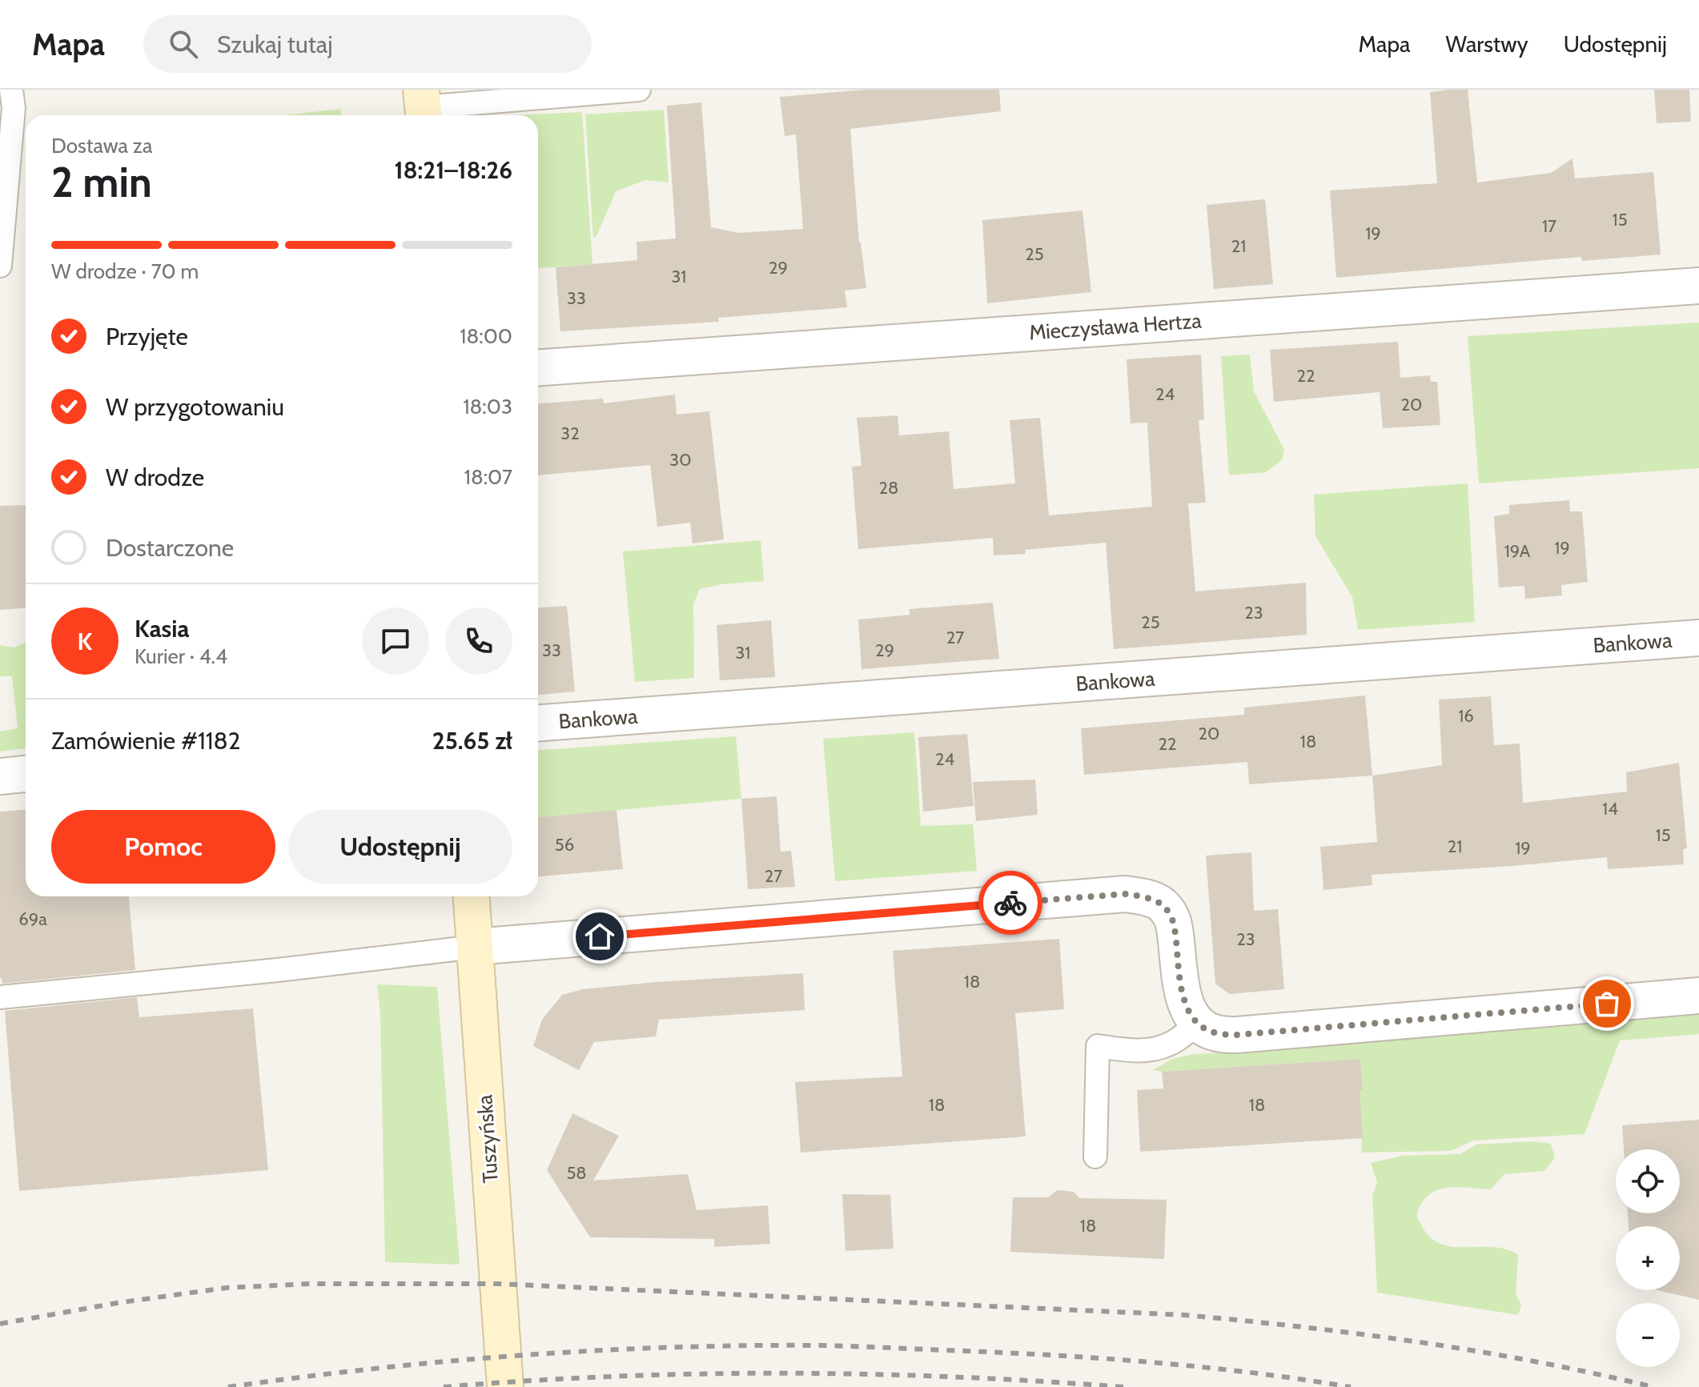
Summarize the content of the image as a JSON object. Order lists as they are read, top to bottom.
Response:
{
  "streets": {
    "street": ["Mieczysława Hertza", "Bankowa", "Tuszyńska"]
  },
  "house_numbers": [
    "15",
    "17",
    "19",
    "21",
    "25",
    "29",
    "31",
    "33",
    "22",
    "24",
    "20",
    "32",
    "30",
    "28",
    "19",
    "19A",
    "23",
    "25",
    "27",
    "33",
    "29",
    "31",
    "16",
    "20",
    "18",
    "22",
    "24",
    "14",
    "15",
    "56",
    "21",
    "19",
    "27",
    "69a",
    "23",
    "18",
    "18",
    "18",
    "58",
    "18"
  ],
  "page": {
    "header": "Mapa",
    "search": "Szukaj tutaj",
    "nav": ["Mapa", "Warstwy", "Udostępnij"],
    "heading": ["2 min", "Dostawa za", "18:21–18:26"],
    "panel": [
      "Kasia",
      "Kurier · 4.4",
      "Zamówienie #1182",
      "25.65 zł"
    ],
    "bar": "W drodze · 70 m",
    "list": [
      ["Przyjęte", "18:00"],
      ["W przygotowaniu", "18:03"],
      ["W drodze", "18:07"],
      "Dostarczone"
    ],
    "round": "K",
    "buttons": ["Pomoc", "Udostępnij"],
    "map_buttons": ["+", "−"]
  }
}
